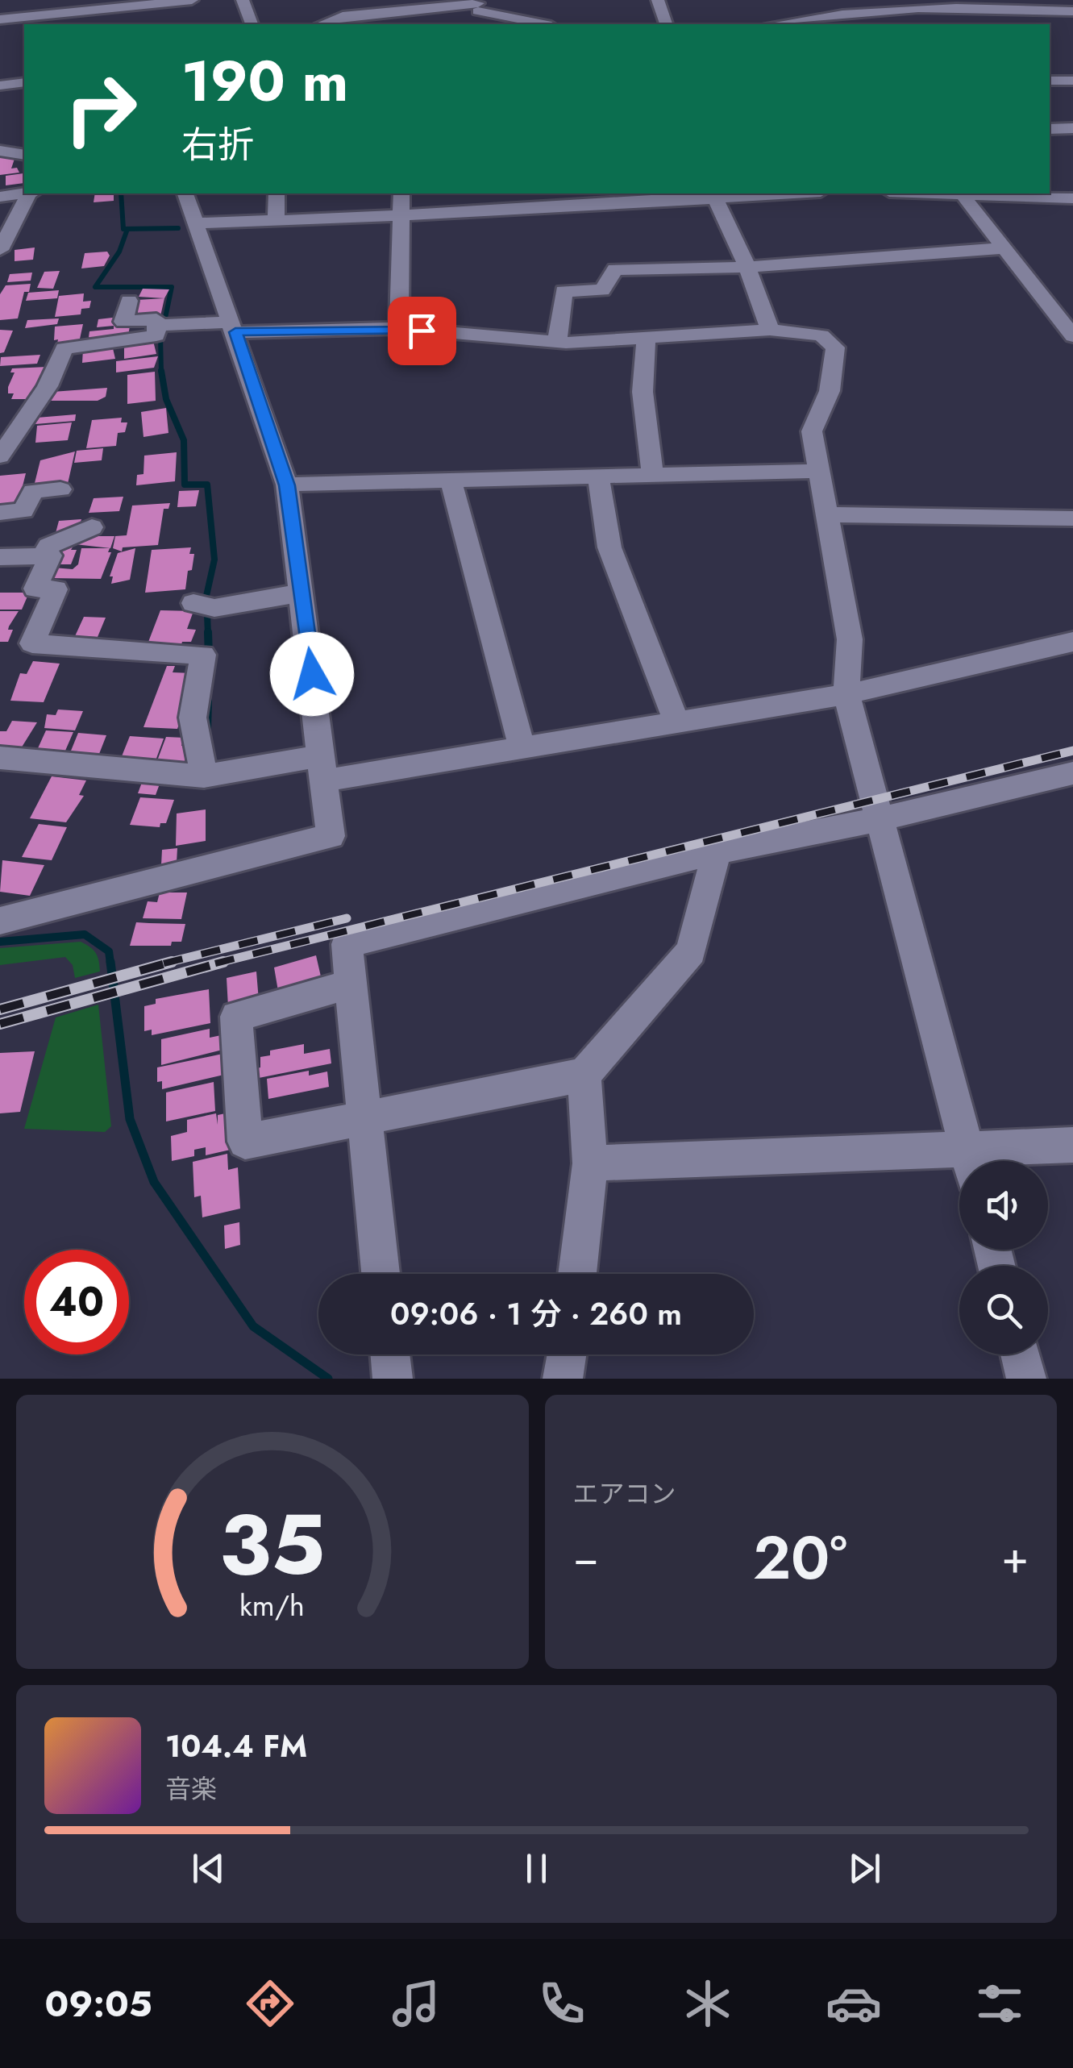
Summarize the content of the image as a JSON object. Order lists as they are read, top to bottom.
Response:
{
  "page": {
    "turn": ["190 m", "右折"],
    "limit": "40",
    "trip": "09:06 · 1 分 · 260 m",
    "tile": "エアコン",
    "heat": ["−", "20°", "+"],
    "song": ["104.4 FM", "音楽"],
    "tabs": "09:05",
    "gauge": ["35", "km/h"]
  }
}
